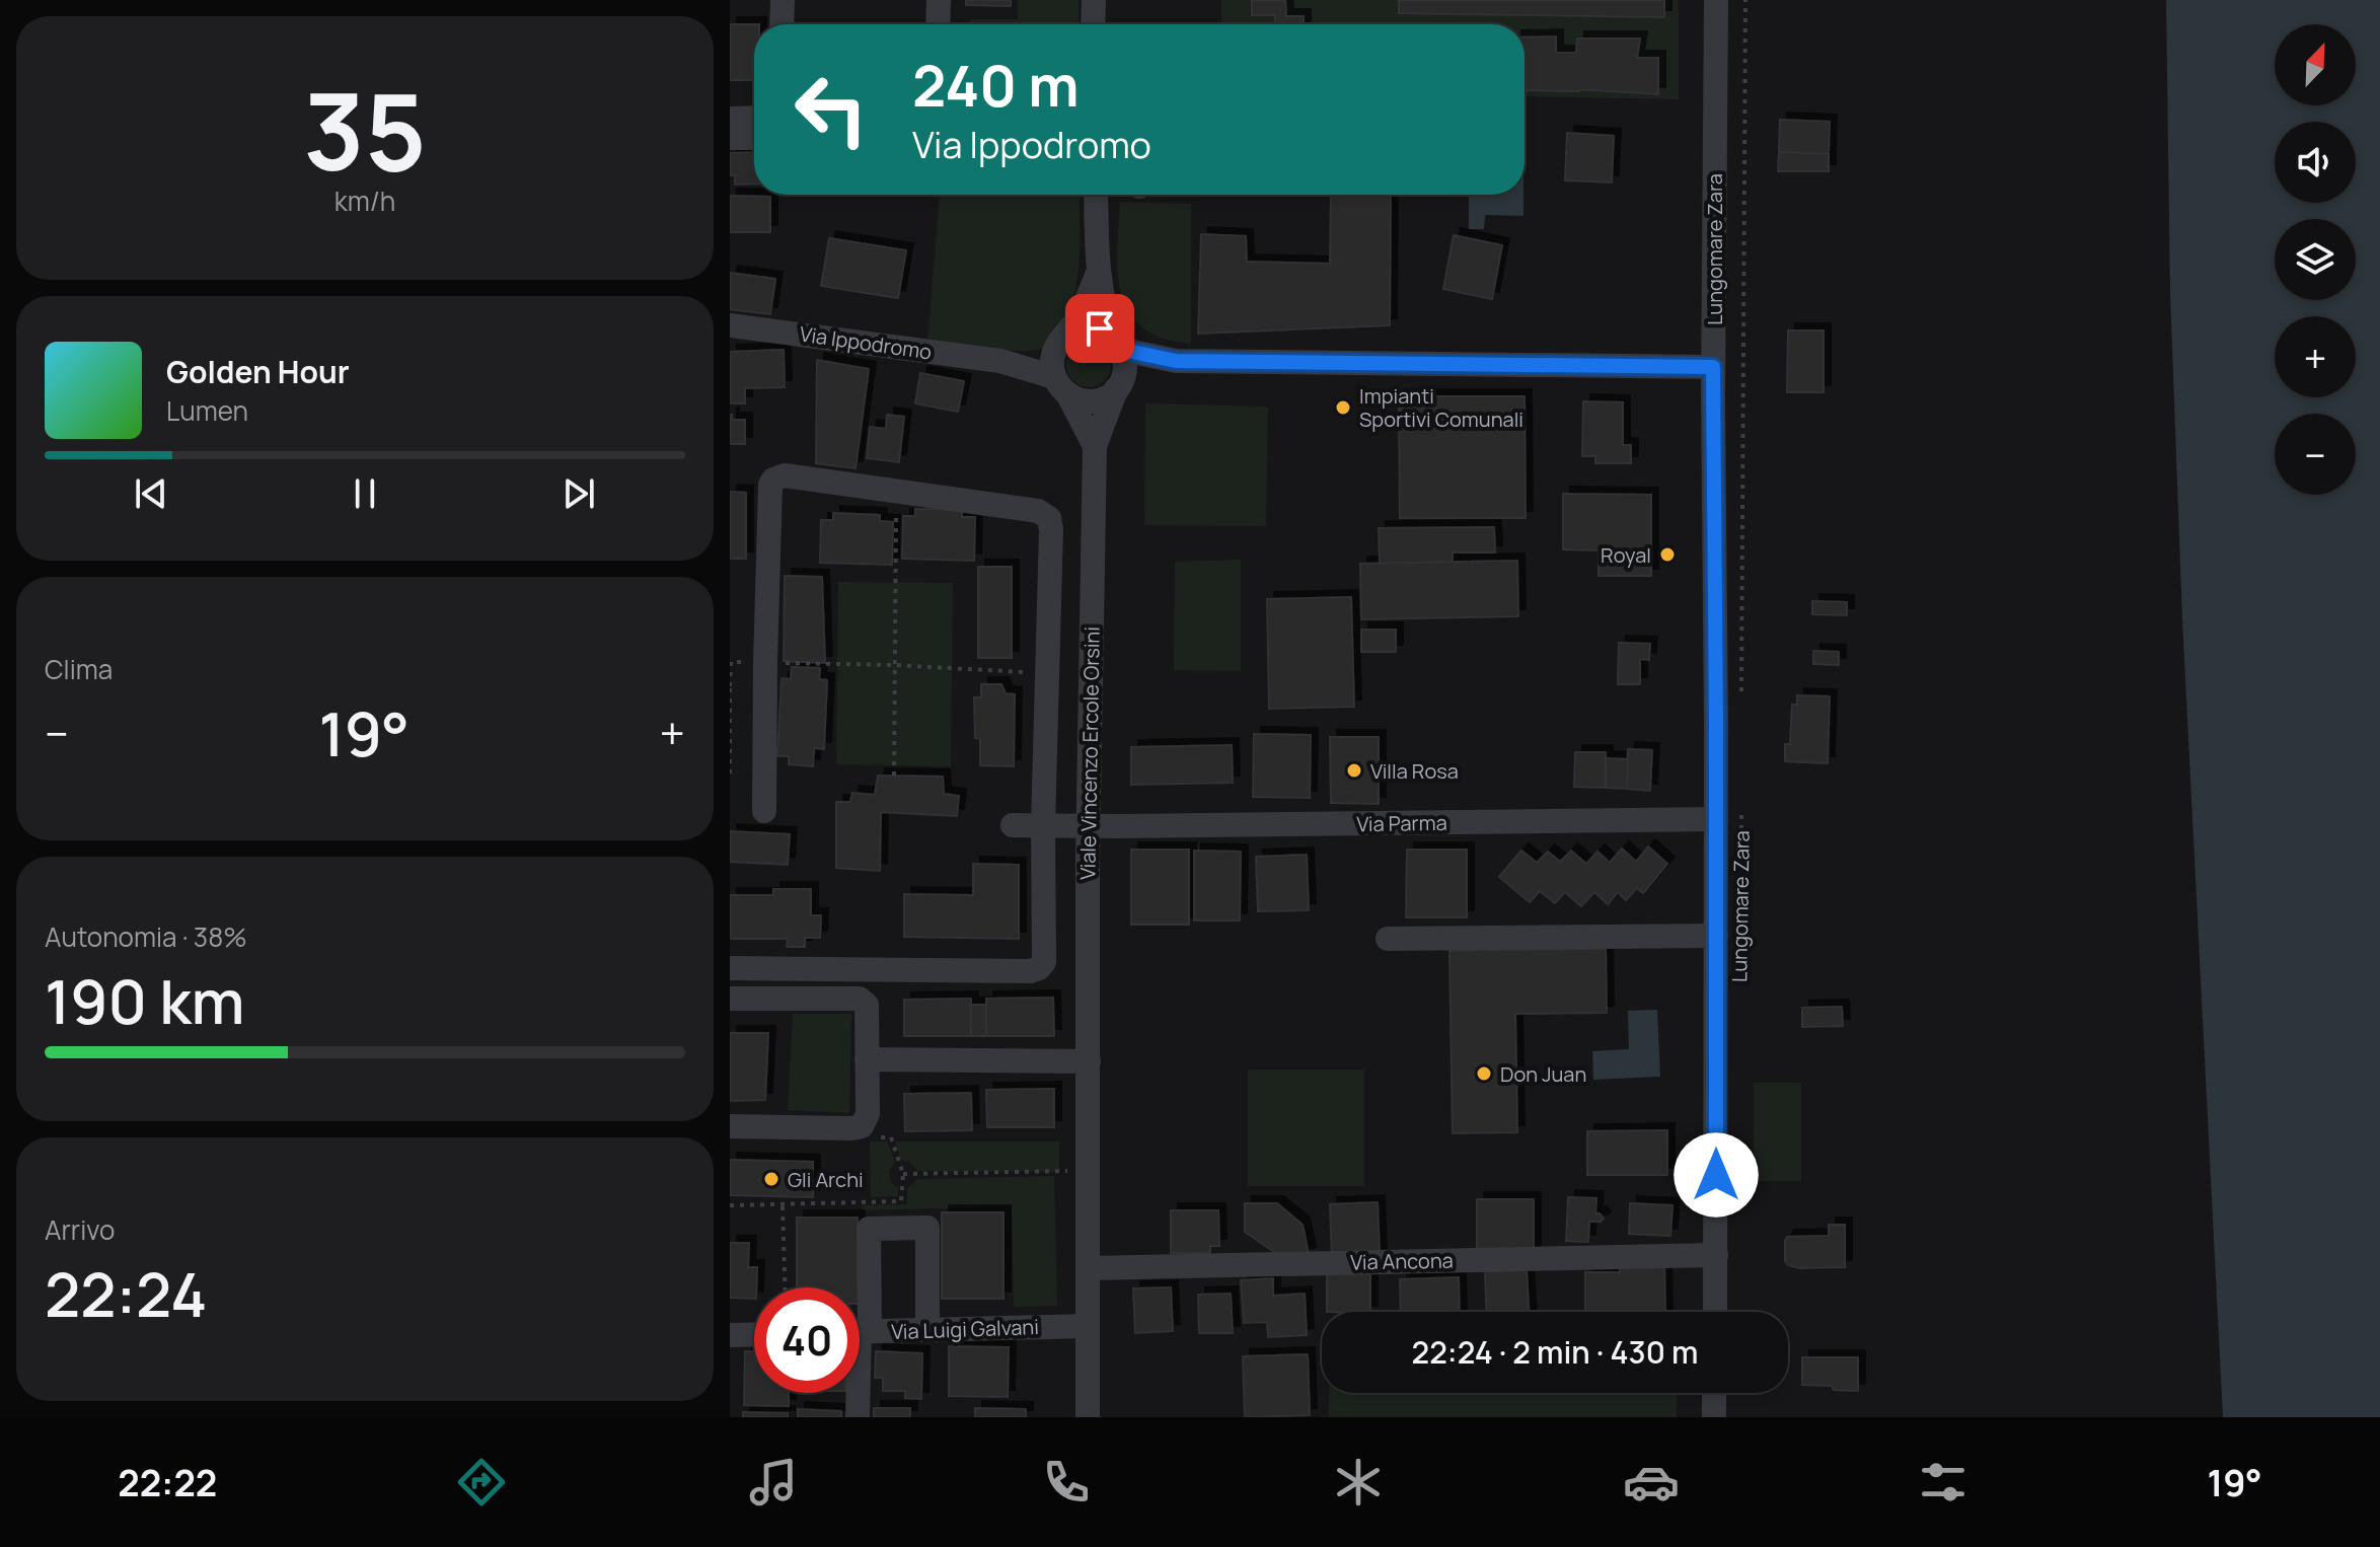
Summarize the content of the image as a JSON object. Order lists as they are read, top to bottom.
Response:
{
  "streets": {
    "street": [
      "Lungomare Zara",
      "Via Ippodromo",
      "Viale Vincenzo Ercole Orsini",
      "Via Parma",
      "Via Ancona",
      "Via Luigi Galvani"
    ]
  },
  "crossings": [
    ["Lungomare Zara", "Via Ippodromo"],
    ["Lungomare Zara", "Via Parma"],
    ["Lungomare Zara", "Via Ancona"],
    ["Viale Vincenzo Ercole Orsini", "Via Parma"],
    ["Viale Vincenzo Ercole Orsini", "Via Ancona"],
    ["Viale Vincenzo Ercole Orsini", "Via Luigi Galvani"]
  ],
  "places": [
    "Impianti Sportivi Comunali",
    "Royal",
    "Villa Rosa",
    "Don Juan",
    "Gli Archi"
  ],
  "north": "top right",
  "page": {
    "tile": [
      ["35", "km/h"],
      "Clima",
      ["Autonomia · 38%", "190 km"],
      ["Arrivo", "22:24"]
    ],
    "map_buttons": ["+", "−"],
    "turn": ["240 m", "Via Ippodromo"],
    "song": ["Golden Hour", "Lumen"],
    "heat": ["−", "19°", "+"],
    "limit": "40",
    "trip": "22:24 · 2 min · 430 m",
    "tabs": ["22:22", "19°"]
  }
}
